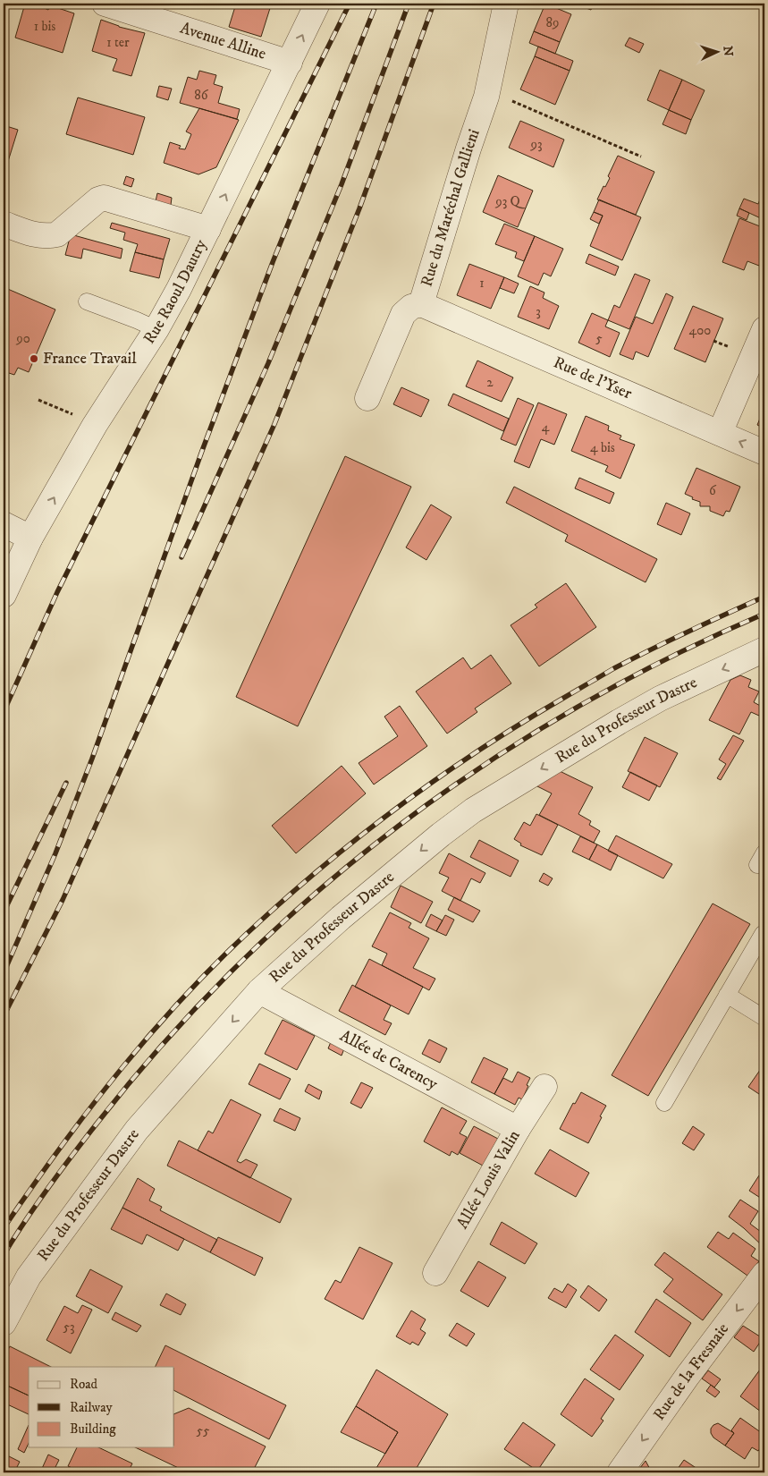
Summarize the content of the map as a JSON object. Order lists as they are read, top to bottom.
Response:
{
  "streets": {
    "street": [
      "Avenue Alline",
      "Rue du Maréchal Gallieni",
      "Rue Raoul Dautry",
      "Rue de l'Yser",
      "Rue du Professeur Dastre",
      "Allée de Carency",
      "Allée Louis Valin",
      "Rue de la Fresnaie"
    ]
  },
  "crossings": [
    ["Avenue Alline", "Rue Raoul Dautry"],
    ["Rue du Maréchal Gallieni", "Rue de l'Yser"],
    ["Rue du Professeur Dastre", "Allée de Carency"],
    ["Allée de Carency", "Allée Louis Valin"]
  ],
  "one_way": ["Rue Raoul Dautry", "Rue du Professeur Dastre", "Rue de la Fresnaie"],
  "places": ["France Travail"],
  "house_numbers": [
    "89",
    "1 bis",
    "1 ter",
    "86",
    "93",
    "93 Q",
    "1",
    "3",
    "400",
    "90",
    "5",
    "2",
    "4",
    "4 bis",
    "6",
    "53",
    "55"
  ],
  "legend": ["Road", "Railway", "Building"],
  "north": "right"
}
